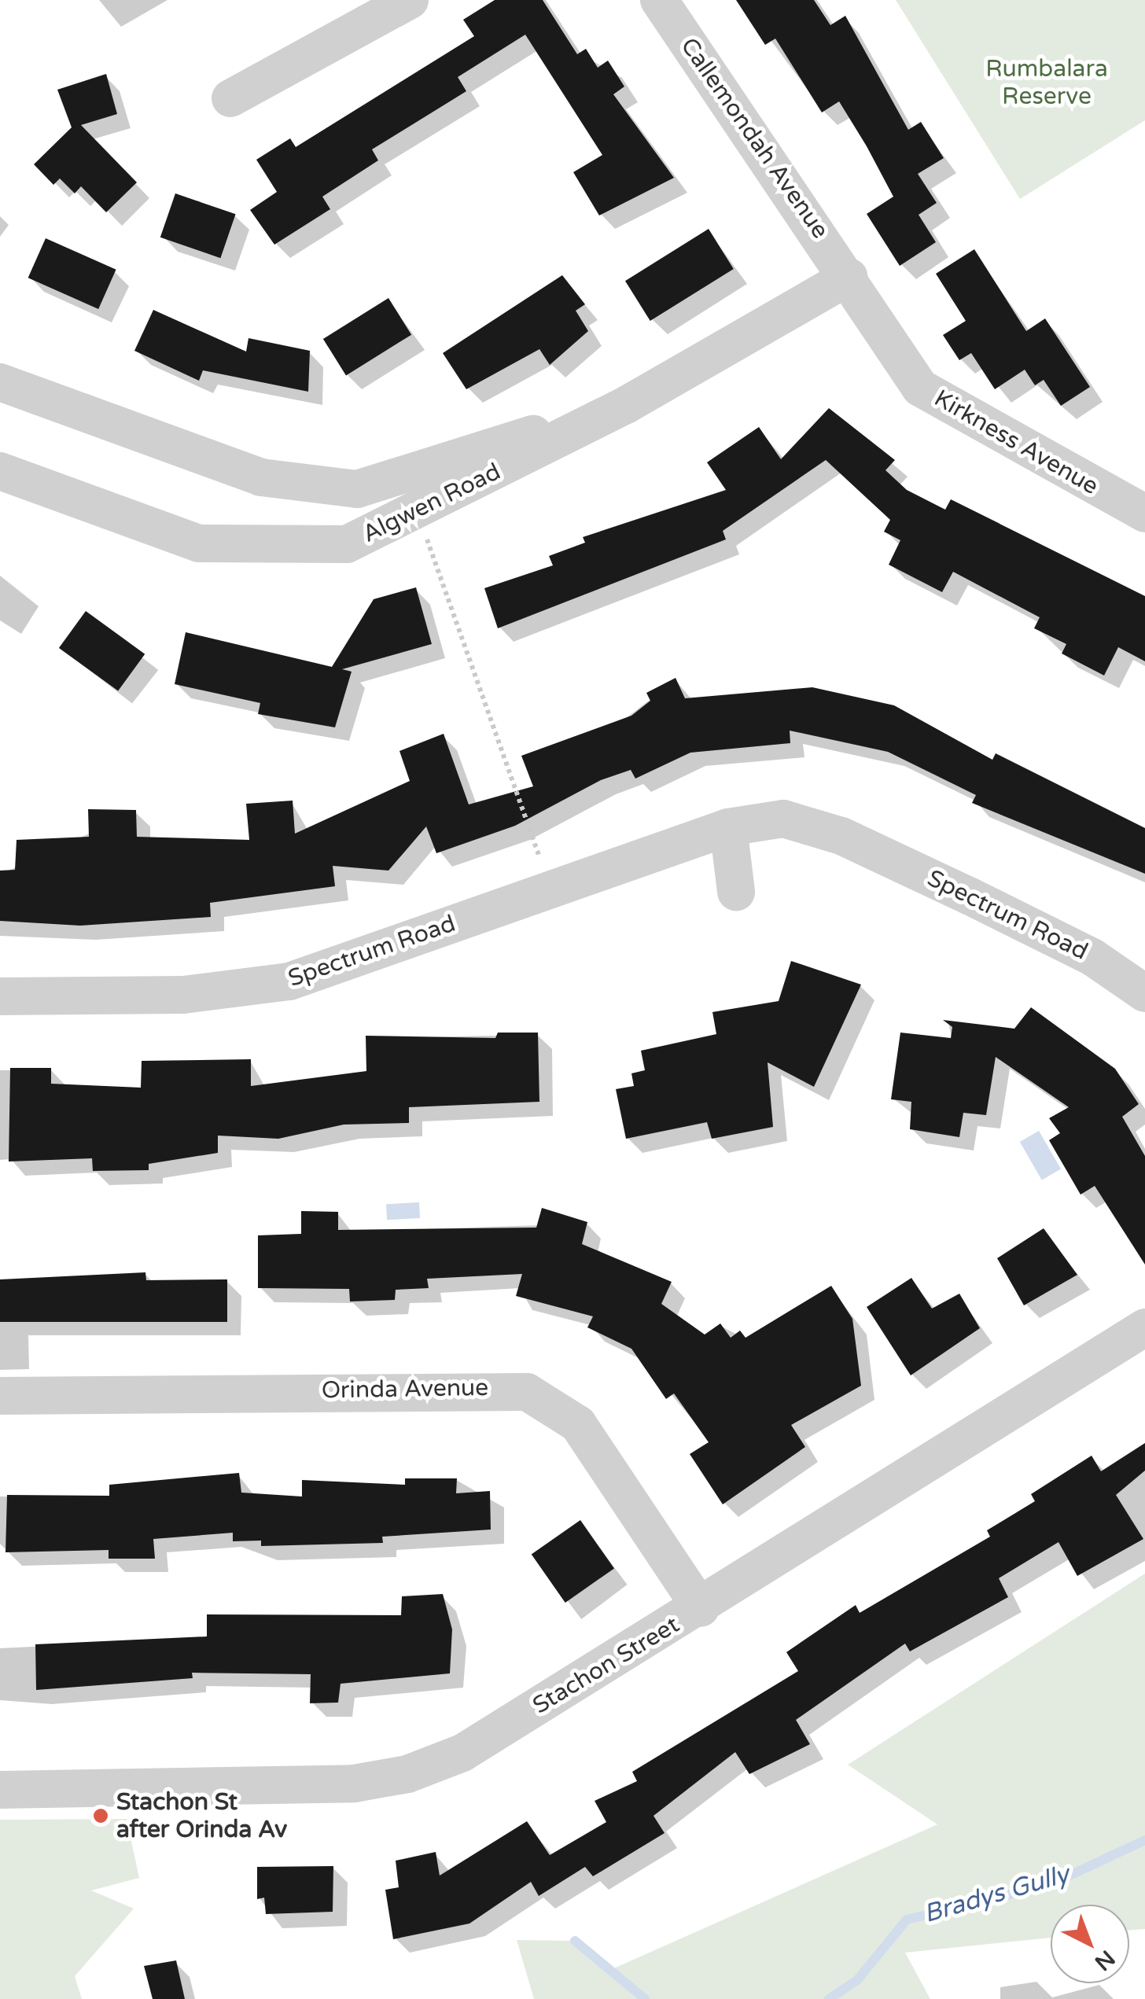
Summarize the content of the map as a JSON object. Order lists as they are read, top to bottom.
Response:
{
  "streets": {
    "street": [
      "Callemondah Avenue",
      "Kirkness Avenue",
      "Algwen Road",
      "Spectrum Road",
      "Orinda Avenue",
      "Stachon Street"
    ]
  },
  "crossings": [
    ["Callemondah Avenue", "Kirkness Avenue"],
    ["Callemondah Avenue", "Algwen Road"],
    ["Kirkness Avenue", "Algwen Road"],
    ["Orinda Avenue", "Stachon Street"]
  ],
  "water": ["Bradys Gully"],
  "parks": ["Rumbalara Reserve"],
  "places": ["Stachon St after Orinda Av"],
  "north": "bottom right"
}
